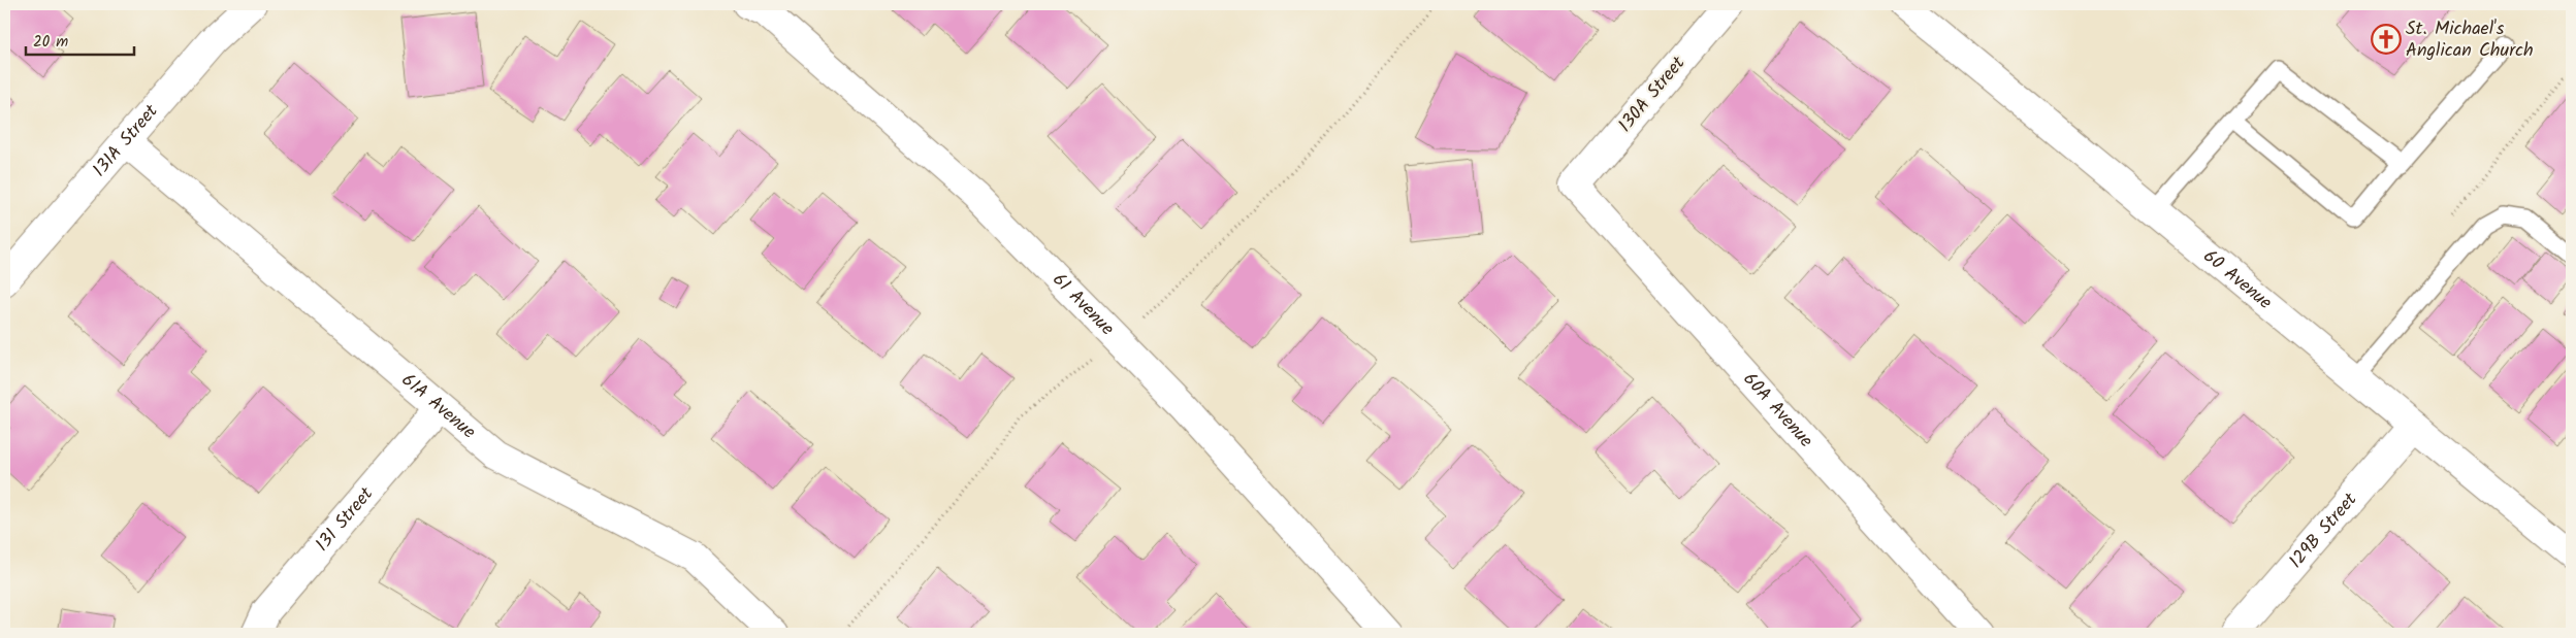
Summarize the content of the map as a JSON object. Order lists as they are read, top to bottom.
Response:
{
  "streets": {
    "street": [
      "130A Street",
      "131A Street",
      "60 Avenue",
      "61 Avenue",
      "61A Avenue",
      "60A Avenue",
      "131 Street",
      "129B Street"
    ]
  },
  "crossings": [
    ["130A Street", "60A Avenue"],
    ["131A Street", "61A Avenue"],
    ["60 Avenue", "129B Street"],
    ["61A Avenue", "131 Street"]
  ],
  "places": {
    "church": ["St. Michael's Anglican Church"]
  },
  "scale_bar": "20 m"
}
